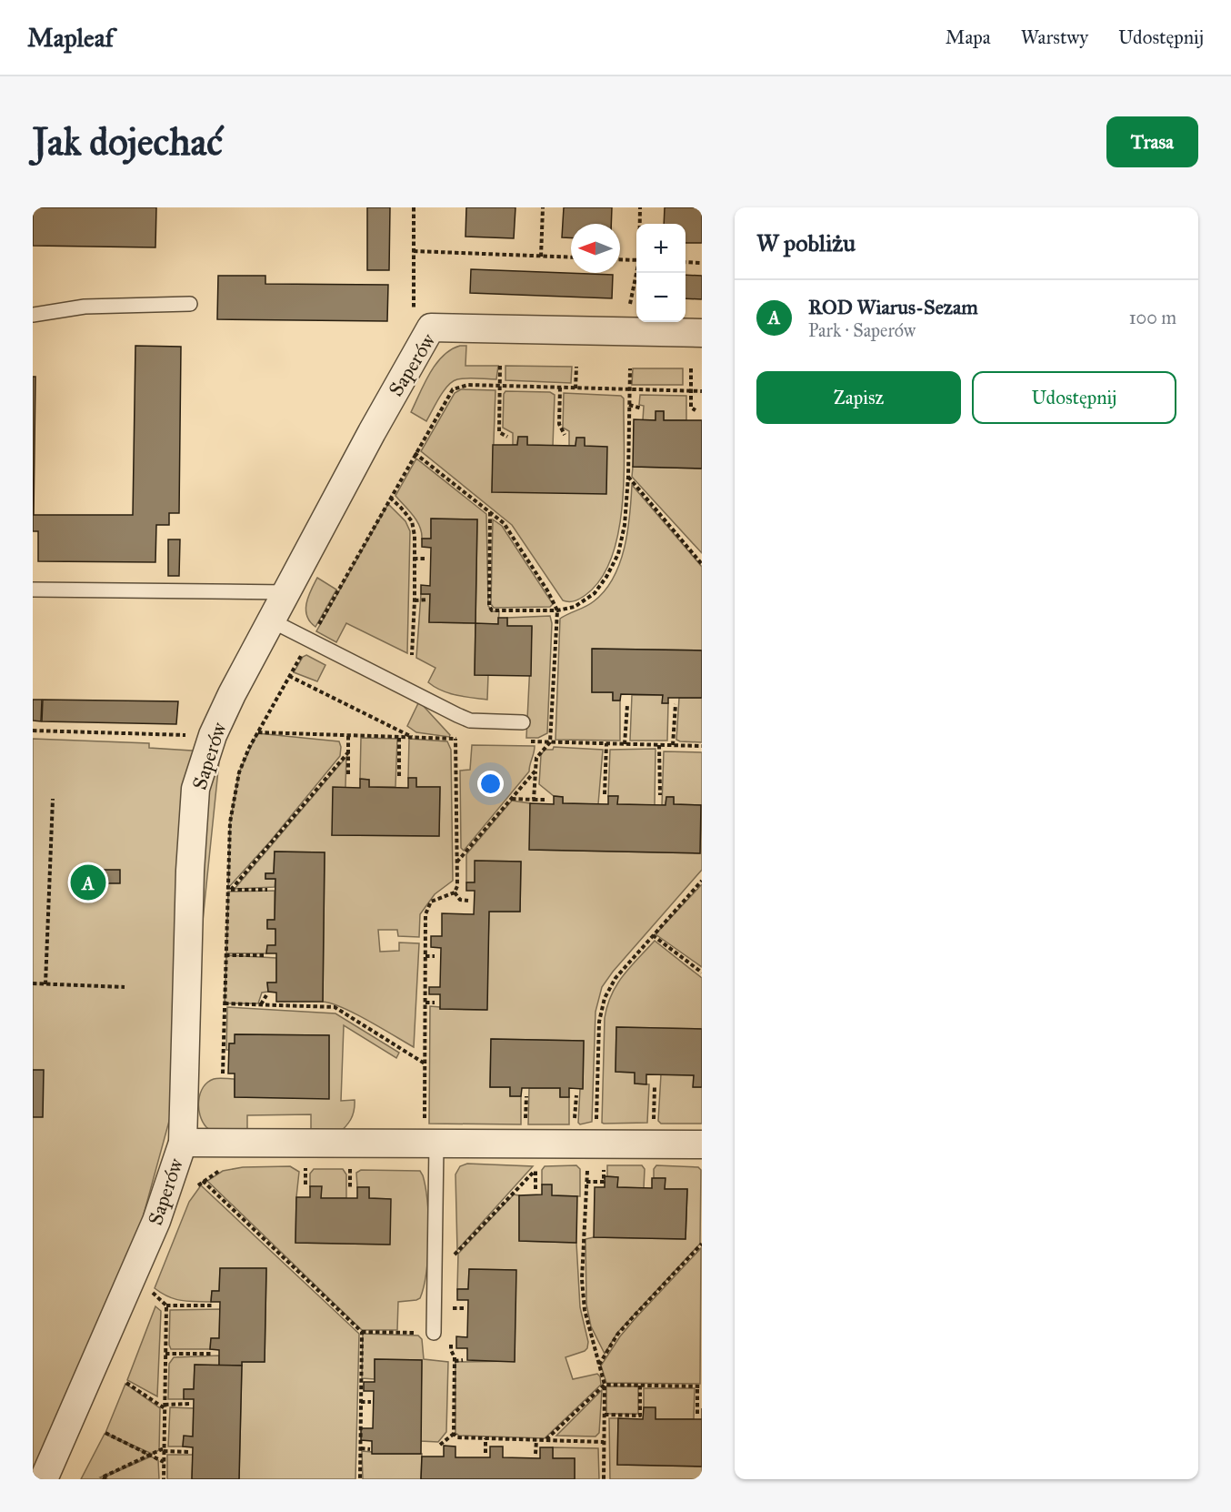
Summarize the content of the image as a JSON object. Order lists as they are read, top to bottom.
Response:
{
  "streets": {
    "street": ["Saperów"]
  },
  "north": "left",
  "page": {
    "header": "Mapleaf",
    "nav": ["Mapa", "Warstwy", "Udostępnij"],
    "buttons": [
      "Trasa",
      ["Zapisz", "Udostępnij"]
    ],
    "title": "Jak dojechać",
    "heading": "W pobliżu",
    "map_buttons": ["+", "−"],
    "list": [
      {
        "mark": "A",
        "name": "ROD Wiarus-Sezam",
        "note": "Park · Saperów",
        "value": "100 m"
      }
    ],
    "pins": "A"
  }
}
